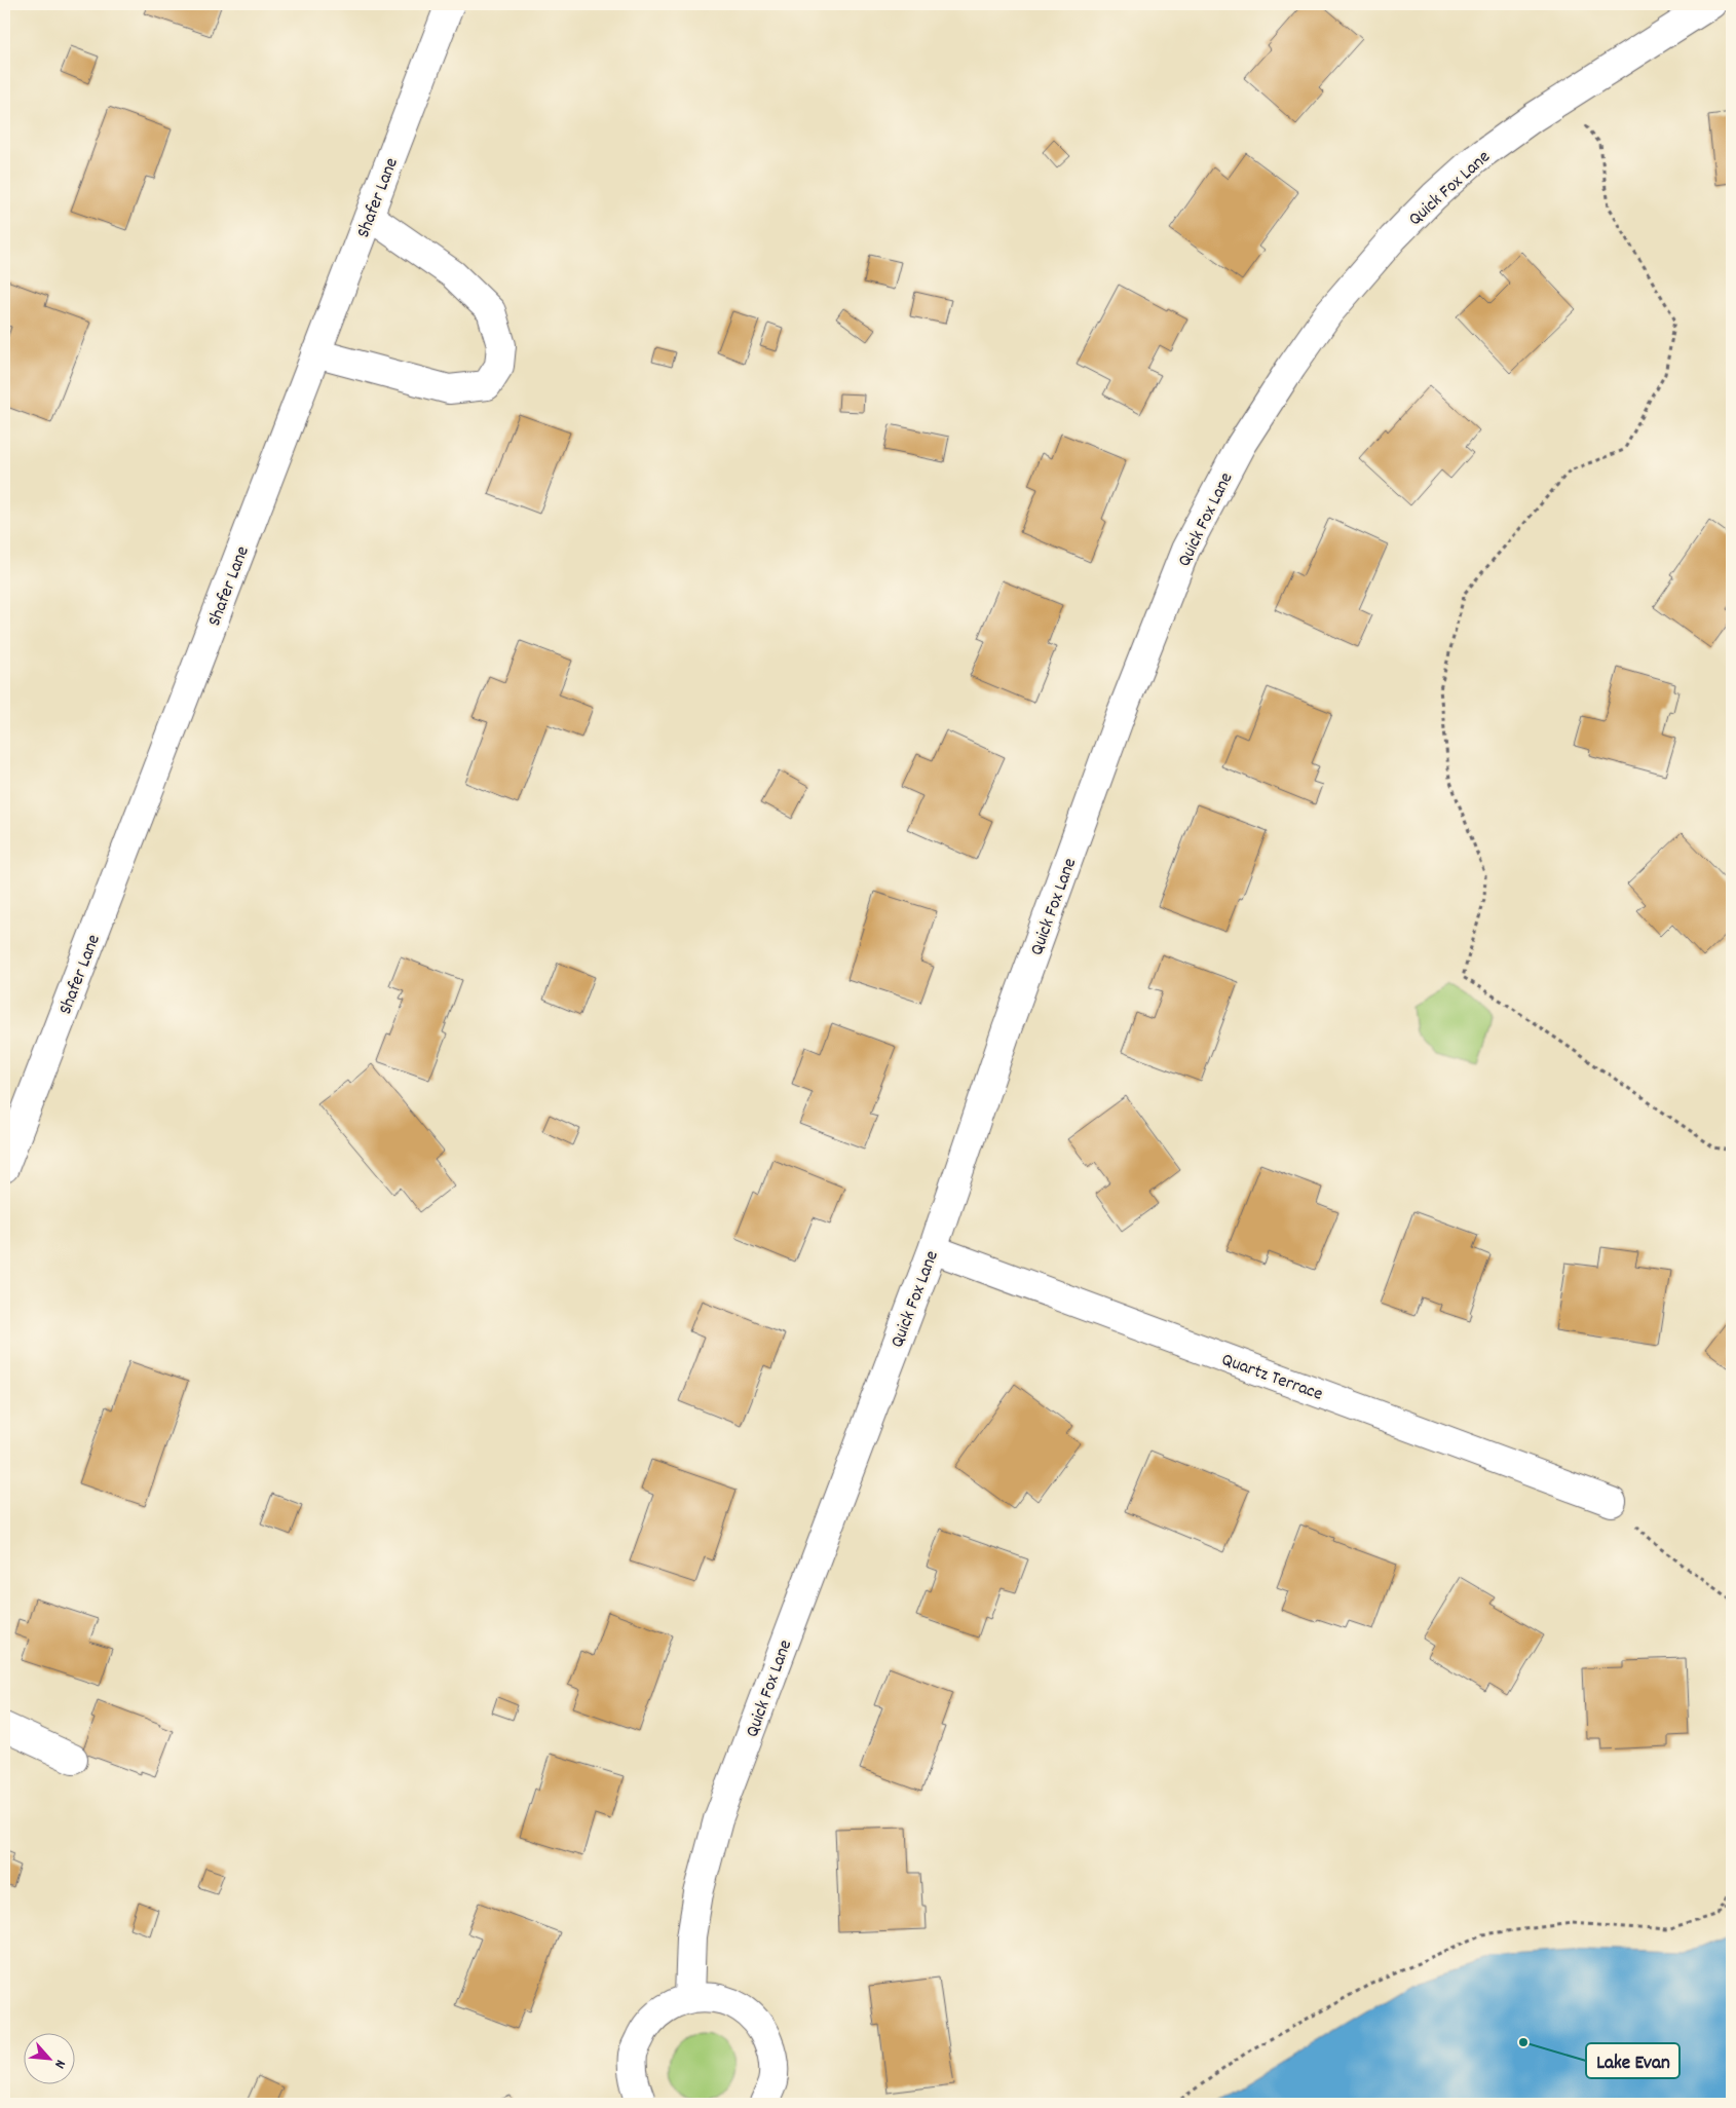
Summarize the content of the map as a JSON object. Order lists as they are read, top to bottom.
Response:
{
  "streets": {
    "street": ["Quick Fox Lane", "Shafer Lane", "Quartz Terrace"]
  },
  "crossings": [
    ["Quick Fox Lane", "Quartz Terrace"]
  ],
  "places": ["Lake Evan"],
  "north": "bottom right"
}
